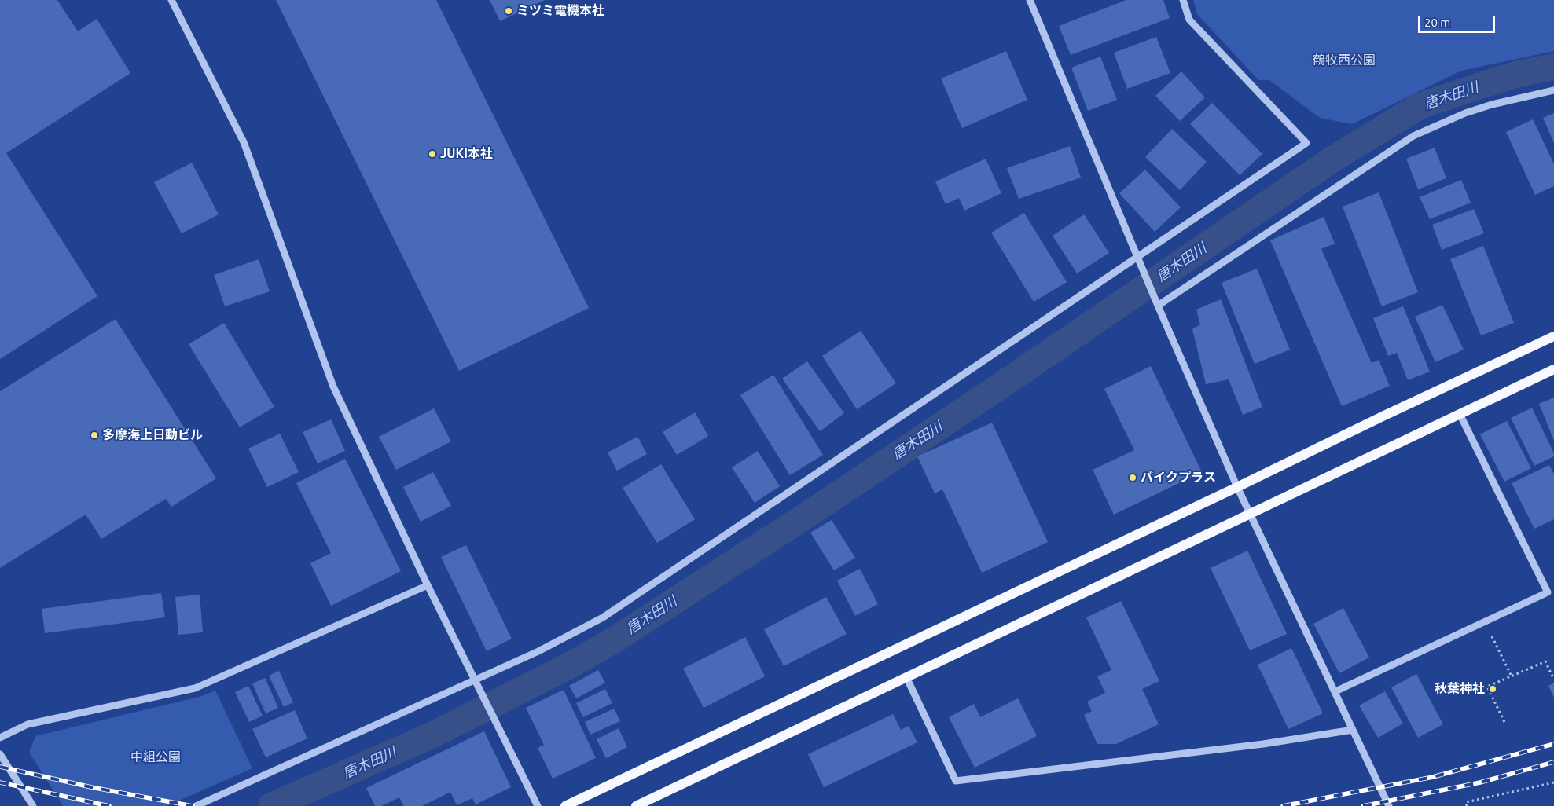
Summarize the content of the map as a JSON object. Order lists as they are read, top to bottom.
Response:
{
  "water": ["唐木田川"],
  "parks": ["鶴牧西公園", "中組公園"],
  "places": [
    "ミツミ電機本社",
    "JUKI本社",
    "多摩海上日動ビル",
    "バイクプラス",
    "秋葉神社"
  ],
  "scale_bar": "20 m"
}
